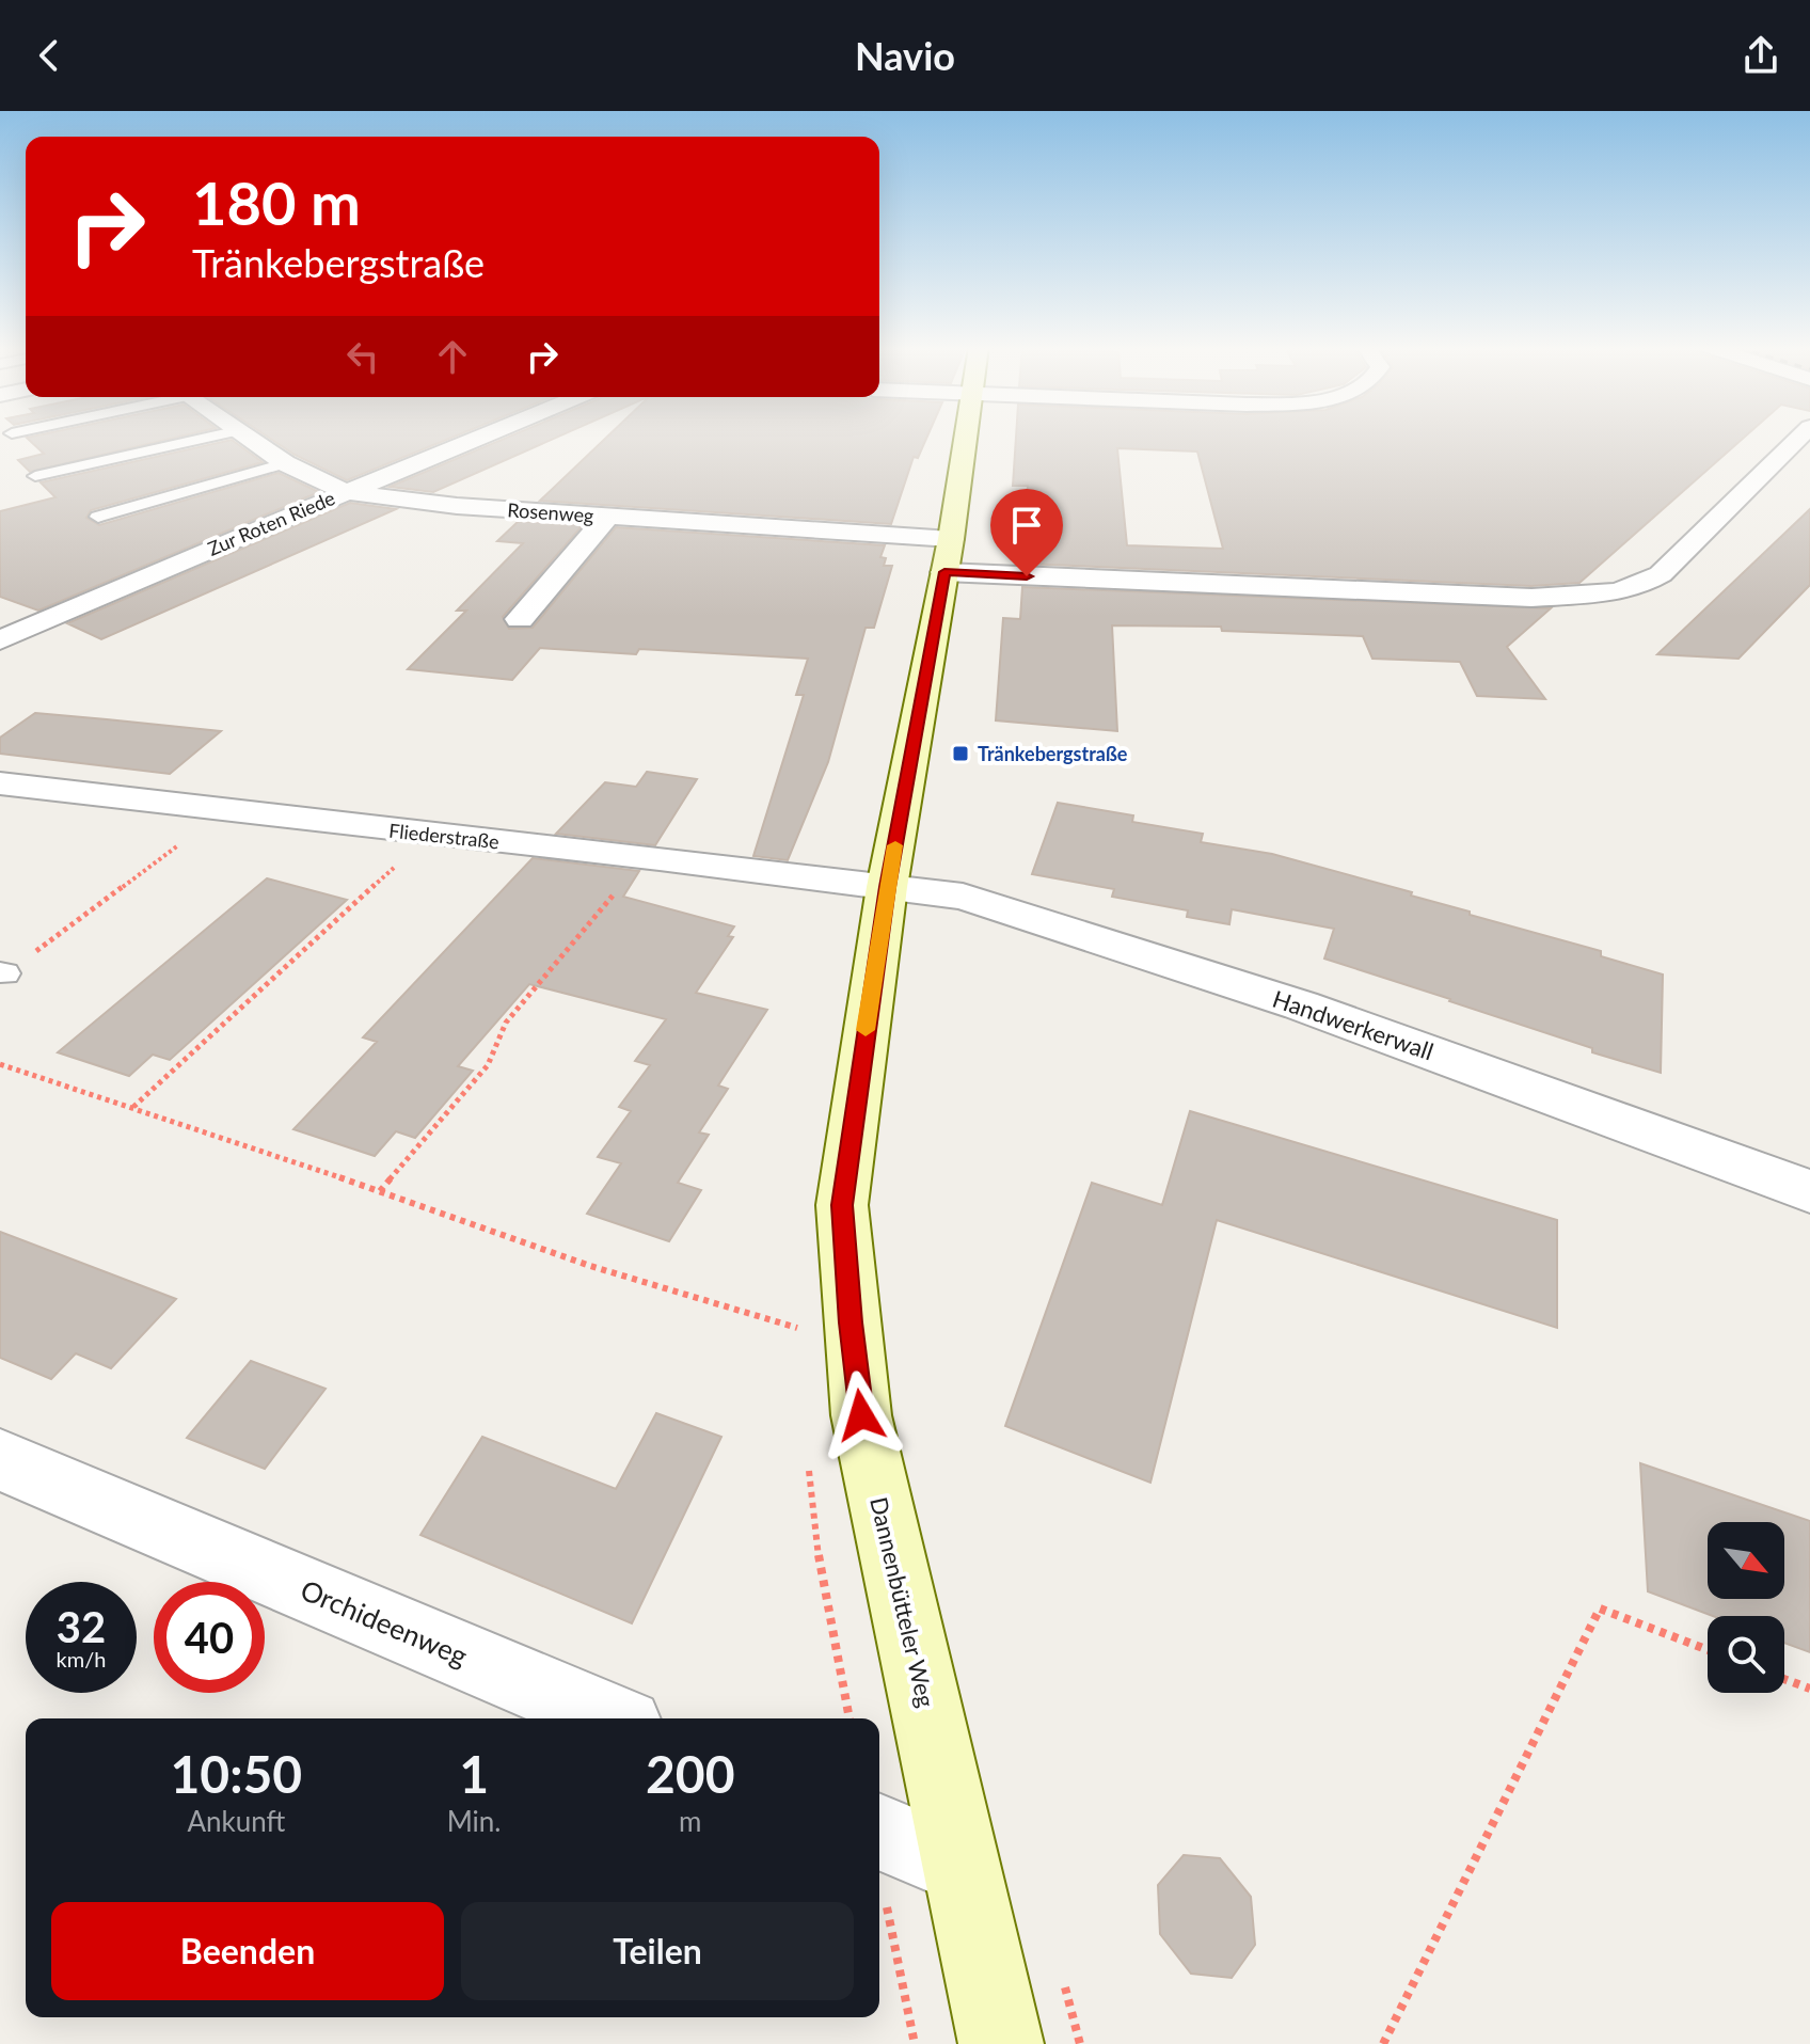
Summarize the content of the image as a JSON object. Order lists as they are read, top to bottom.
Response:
{
  "streets": {
    "street": [
      "Rosenweg",
      "Zur Roten Riede",
      "Fliederstraße",
      "Handwerkerwall",
      "Dannenbütteler Weg",
      "Orchideenweg"
    ]
  },
  "crossings": [
    ["Rosenweg", "Zur Roten Riede"],
    ["Rosenweg", "Dannenbütteler Weg"],
    ["Fliederstraße", "Handwerkerwall"],
    ["Fliederstraße", "Dannenbütteler Weg"],
    ["Handwerkerwall", "Dannenbütteler Weg"]
  ],
  "places": {
    "transit": ["Tränkebergstraße"]
  },
  "north": "bottom right",
  "page": {
    "header": "Navio",
    "turn": ["180 m", "Tränkebergstraße"],
    "speed": "32 km/h",
    "limit": "40",
    "eta": [
      "10:50",
      "Ankunft",
      "1",
      "Min.",
      "200",
      "m"
    ],
    "buttons": ["Beenden", "Teilen"]
  }
}
